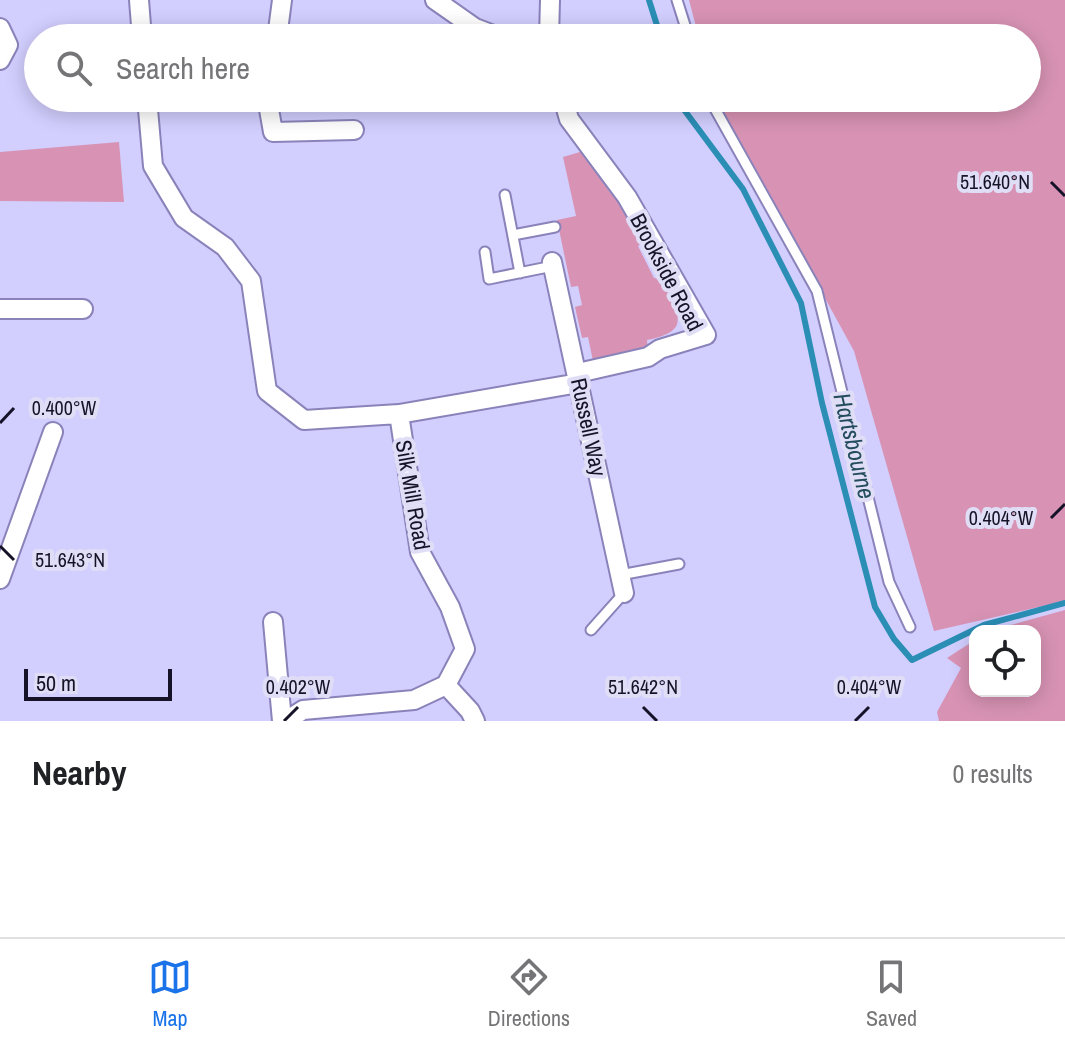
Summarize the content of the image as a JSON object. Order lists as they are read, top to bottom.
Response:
{
  "streets": {
    "street": ["Brookside Road", "Russell Way", "Silk Mill Road"]
  },
  "crossings": [
    ["Brookside Road", "Russell Way"],
    ["Brookside Road", "Silk Mill Road"],
    ["Russell Way", "Silk Mill Road"]
  ],
  "water": ["Hartsbourne"],
  "scale_bar": "50 m",
  "page": {
    "search": "Search here",
    "scale": "50 m",
    "heading": ["Nearby", "0 results"],
    "nav": ["Map", "Directions", "Saved"]
  },
  "coordinates": [
    "51.640°N",
    "0.400°W",
    "0.404°W",
    "51.643°N",
    "0.402°W",
    "51.642°N"
  ]
}
